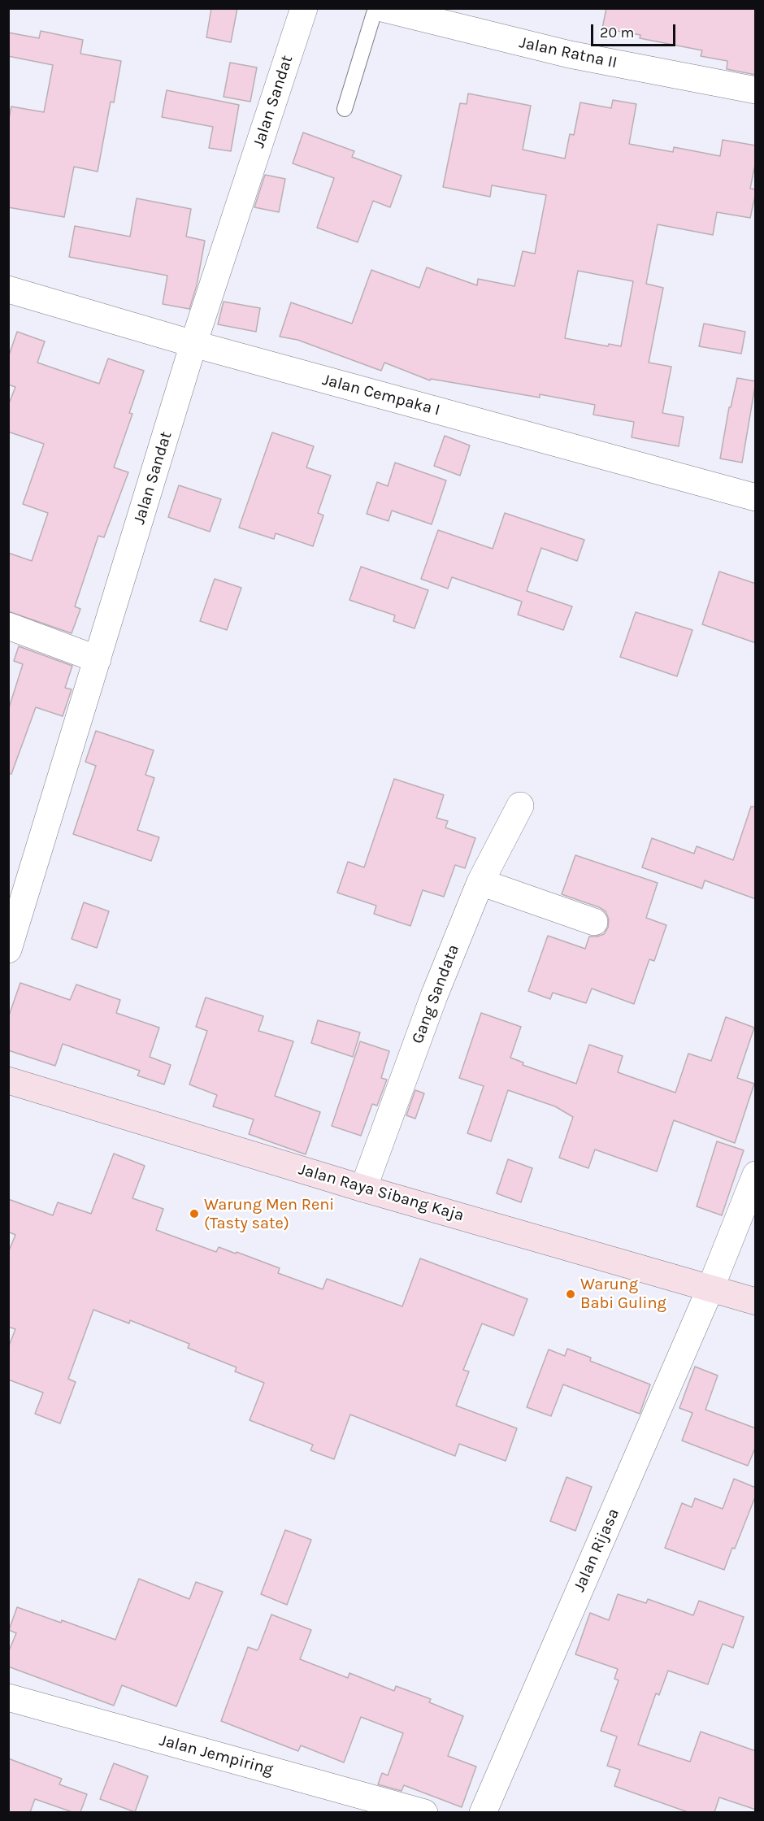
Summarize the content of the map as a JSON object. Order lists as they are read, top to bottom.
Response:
{
  "streets": {
    "main road": ["Jalan Raya Sibang Kaja"],
    "street": [
      "Jalan Ratna II",
      "Jalan Sandat",
      "Jalan Cempaka I",
      "Gang Sandata",
      "Jalan Rijasa",
      "Jalan Jempiring"
    ]
  },
  "crossings": [
    ["Jalan Sandat", "Jalan Cempaka I"],
    ["Gang Sandata", "Jalan Raya Sibang Kaja"],
    ["Jalan Raya Sibang Kaja", "Jalan Rijasa"]
  ],
  "places": ["Warung Men Reni (Tasty sate)", "Warung Babi Guling"],
  "scale_bar": "20 m"
}
